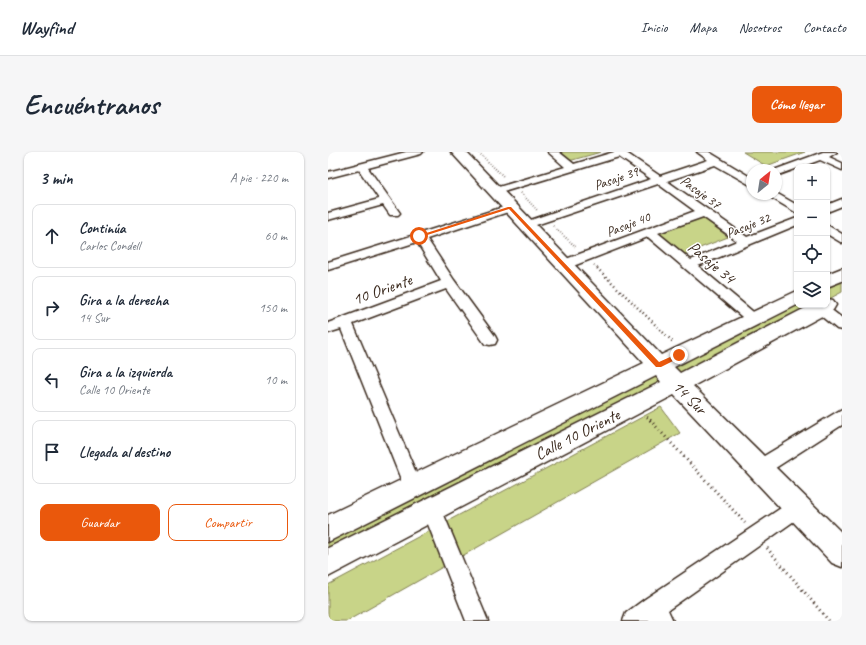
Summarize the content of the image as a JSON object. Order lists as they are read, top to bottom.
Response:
{
  "streets": {
    "main road": ["14 Sur", "Calle 10 Oriente"],
    "street": [
      "Pasaje 39",
      "Pasaje 37",
      "Pasaje 40",
      "Pasaje 32",
      "Pasaje 34",
      "10 Oriente"
    ]
  },
  "crossings": [
    ["Pasaje 39", "Pasaje 37"],
    ["Pasaje 39", "14 Sur"],
    ["Pasaje 37", "Pasaje 40"],
    ["Pasaje 37", "Pasaje 32"],
    ["Pasaje 40", "Pasaje 34"],
    ["Pasaje 40", "14 Sur"],
    ["Pasaje 32", "Pasaje 34"],
    ["Pasaje 34", "Calle 10 Oriente"],
    ["14 Sur", "Calle 10 Oriente"]
  ],
  "north": "top right",
  "page": {
    "header": "Wayfind",
    "nav": [
      "Inicio",
      "Mapa",
      "Nosotros",
      "Contacto"
    ],
    "buttons": [
      "Cómo llegar",
      ["Guardar", "Compartir"]
    ],
    "title": "Encuéntranos",
    "heading": ["3 min", "A pie · 220 m"],
    "map_buttons": ["+", "−"],
    "list": [
      ["Continúa", "Carlos Condell", "60 m"],
      ["Gira a la derecha", "14 Sur", "150 m"],
      ["Gira a la izquierda", "Calle 10 Oriente", "10 m"],
      "Llegada al destino"
    ]
  }
}
